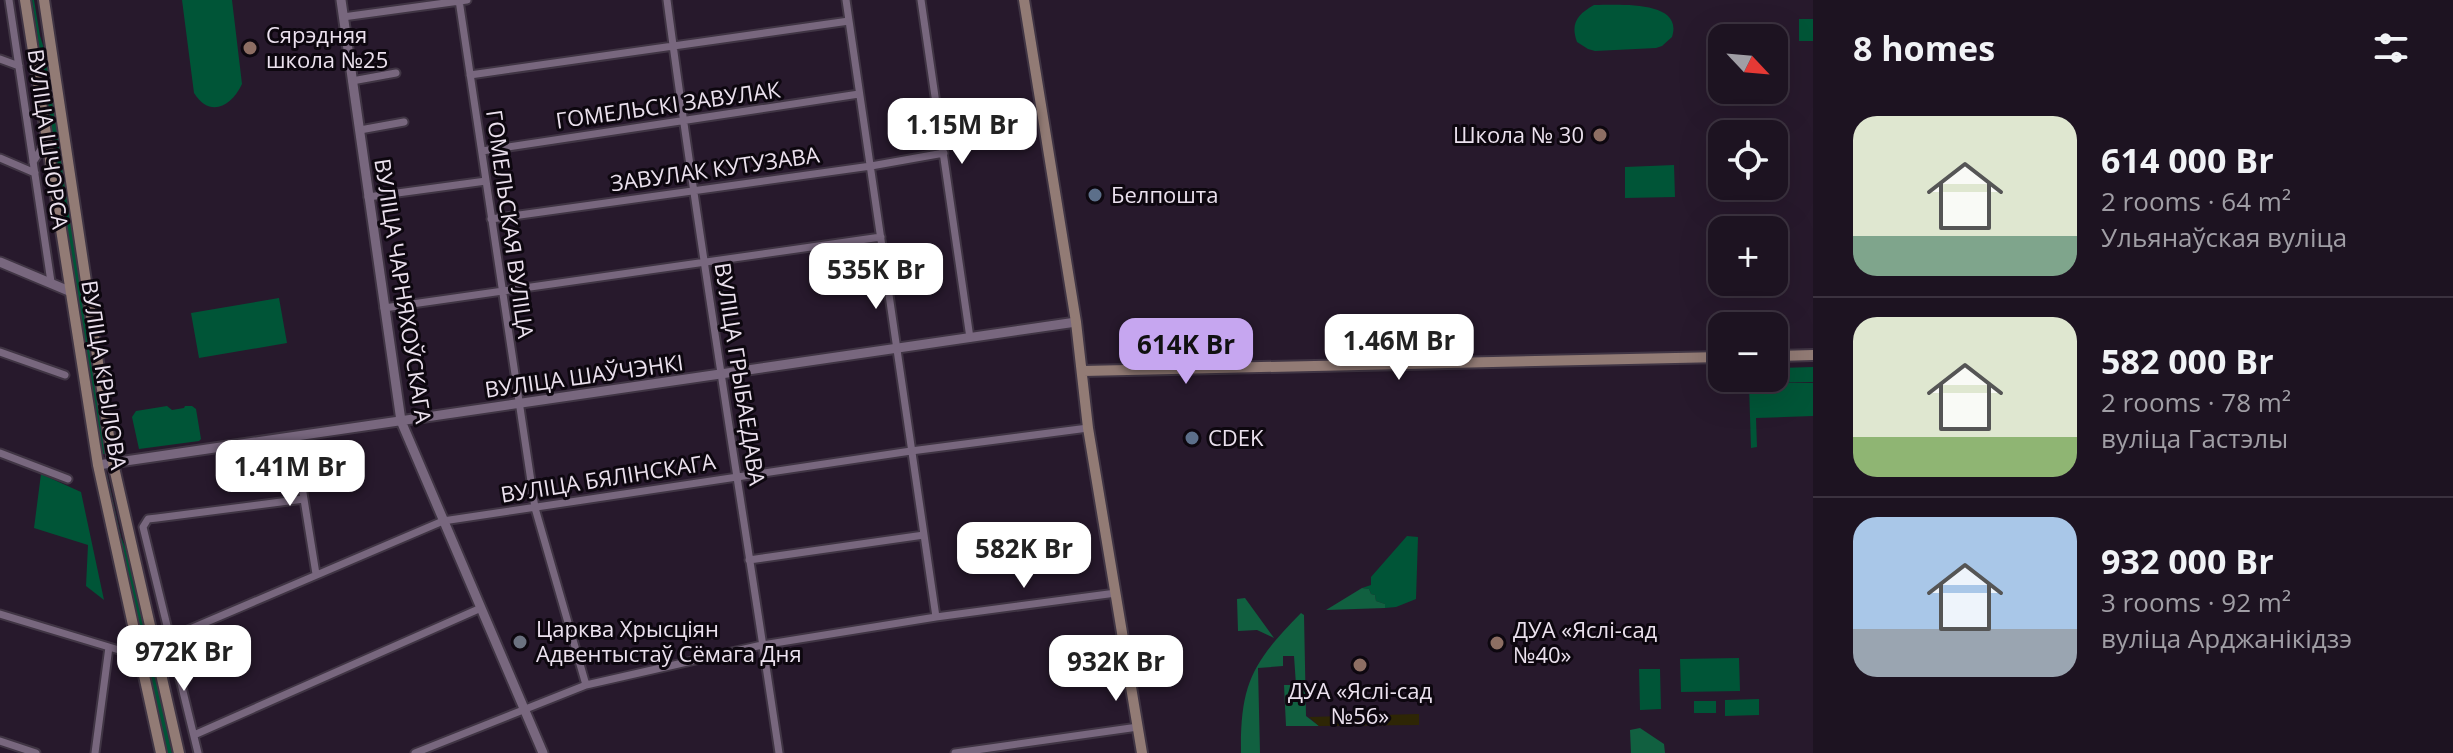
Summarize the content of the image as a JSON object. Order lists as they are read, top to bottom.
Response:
{
  "streets": {
    "main road": ["ВУЛІЦА КРЫЛОВА"],
    "street": [
      "ГОМЕЛЬСКІ ЗАВУЛАК",
      "ВУЛІЦА ШЧОРСА",
      "ЗАВУЛАК КУТУЗАВА",
      "ГОМЕЛЬСКАЯ ВУЛІЦА",
      "ВУЛІЦА ЧАРНЯХОЎСКАГА",
      "ВУЛІЦА ГРЫБАЕДАВА",
      "ВУЛІЦА ШАЎЧЭНКІ",
      "ВУЛІЦА БЯЛІНСКАГА"
    ]
  },
  "crossings": [
    ["ГОМЕЛЬСКІ ЗАВУЛАК", "ГОМЕЛЬСКАЯ ВУЛІЦА"],
    ["ГОМЕЛЬСКІ ЗАВУЛАК", "ВУЛІЦА ГРЫБАЕДАВА"],
    ["ЗАВУЛАК КУТУЗАВА", "ГОМЕЛЬСКАЯ ВУЛІЦА"],
    ["ЗАВУЛАК КУТУЗАВА", "ВУЛІЦА ГРЫБАЕДАВА"],
    ["ГОМЕЛЬСКАЯ ВУЛІЦА", "ВУЛІЦА ШАЎЧЭНКІ"],
    ["ГОМЕЛЬСКАЯ ВУЛІЦА", "ВУЛІЦА БЯЛІНСКАГА"],
    ["ВУЛІЦА ЧАРНЯХОЎСКАГА", "ВУЛІЦА ШАЎЧЭНКІ"],
    ["ВУЛІЦА ЧАРНЯХОЎСКАГА", "ВУЛІЦА БЯЛІНСКАГА"],
    ["ВУЛІЦА ГРЫБАЕДАВА", "ВУЛІЦА ШАЎЧЭНКІ"],
    ["ВУЛІЦА ГРЫБАЕДАВА", "ВУЛІЦА БЯЛІНСКАГА"],
    ["ВУЛІЦА КРЫЛОВА", "ВУЛІЦА ШАЎЧЭНКІ"],
    ["ВУЛІЦА КРЫЛОВА", "ВУЛІЦА БЯЛІНСКАГА"]
  ],
  "places": [
    "Сярэдняя школа №25",
    "Школа № 30",
    "Белпошта",
    "CDEK",
    "Царква Хрысціян Адвентыстаў Сёмага Дня",
    "ДУА «Яслі-сад №40»",
    "ДУА «Яслі-сад №56»"
  ],
  "north": "bottom right",
  "page": {
    "heading": "8 homes",
    "map_buttons": ["+", "−"],
    "list": [
      {
        "name": "614 000 Br",
        "note": "2 rooms · 64 m² · Ульянаўская вуліца"
      },
      {
        "name": "582 000 Br",
        "note": "2 rooms · 78 m² · вуліца Гастэлы"
      },
      {
        "name": "932 000 Br",
        "note": "3 rooms · 92 m² · вуліца Арджанікідзэ"
      }
    ],
    "price": [
      "1.15M Br",
      "535K Br",
      "1.46M Br",
      "614K Br",
      "1.41M Br",
      "582K Br",
      "972K Br",
      "932K Br"
    ]
  }
}
